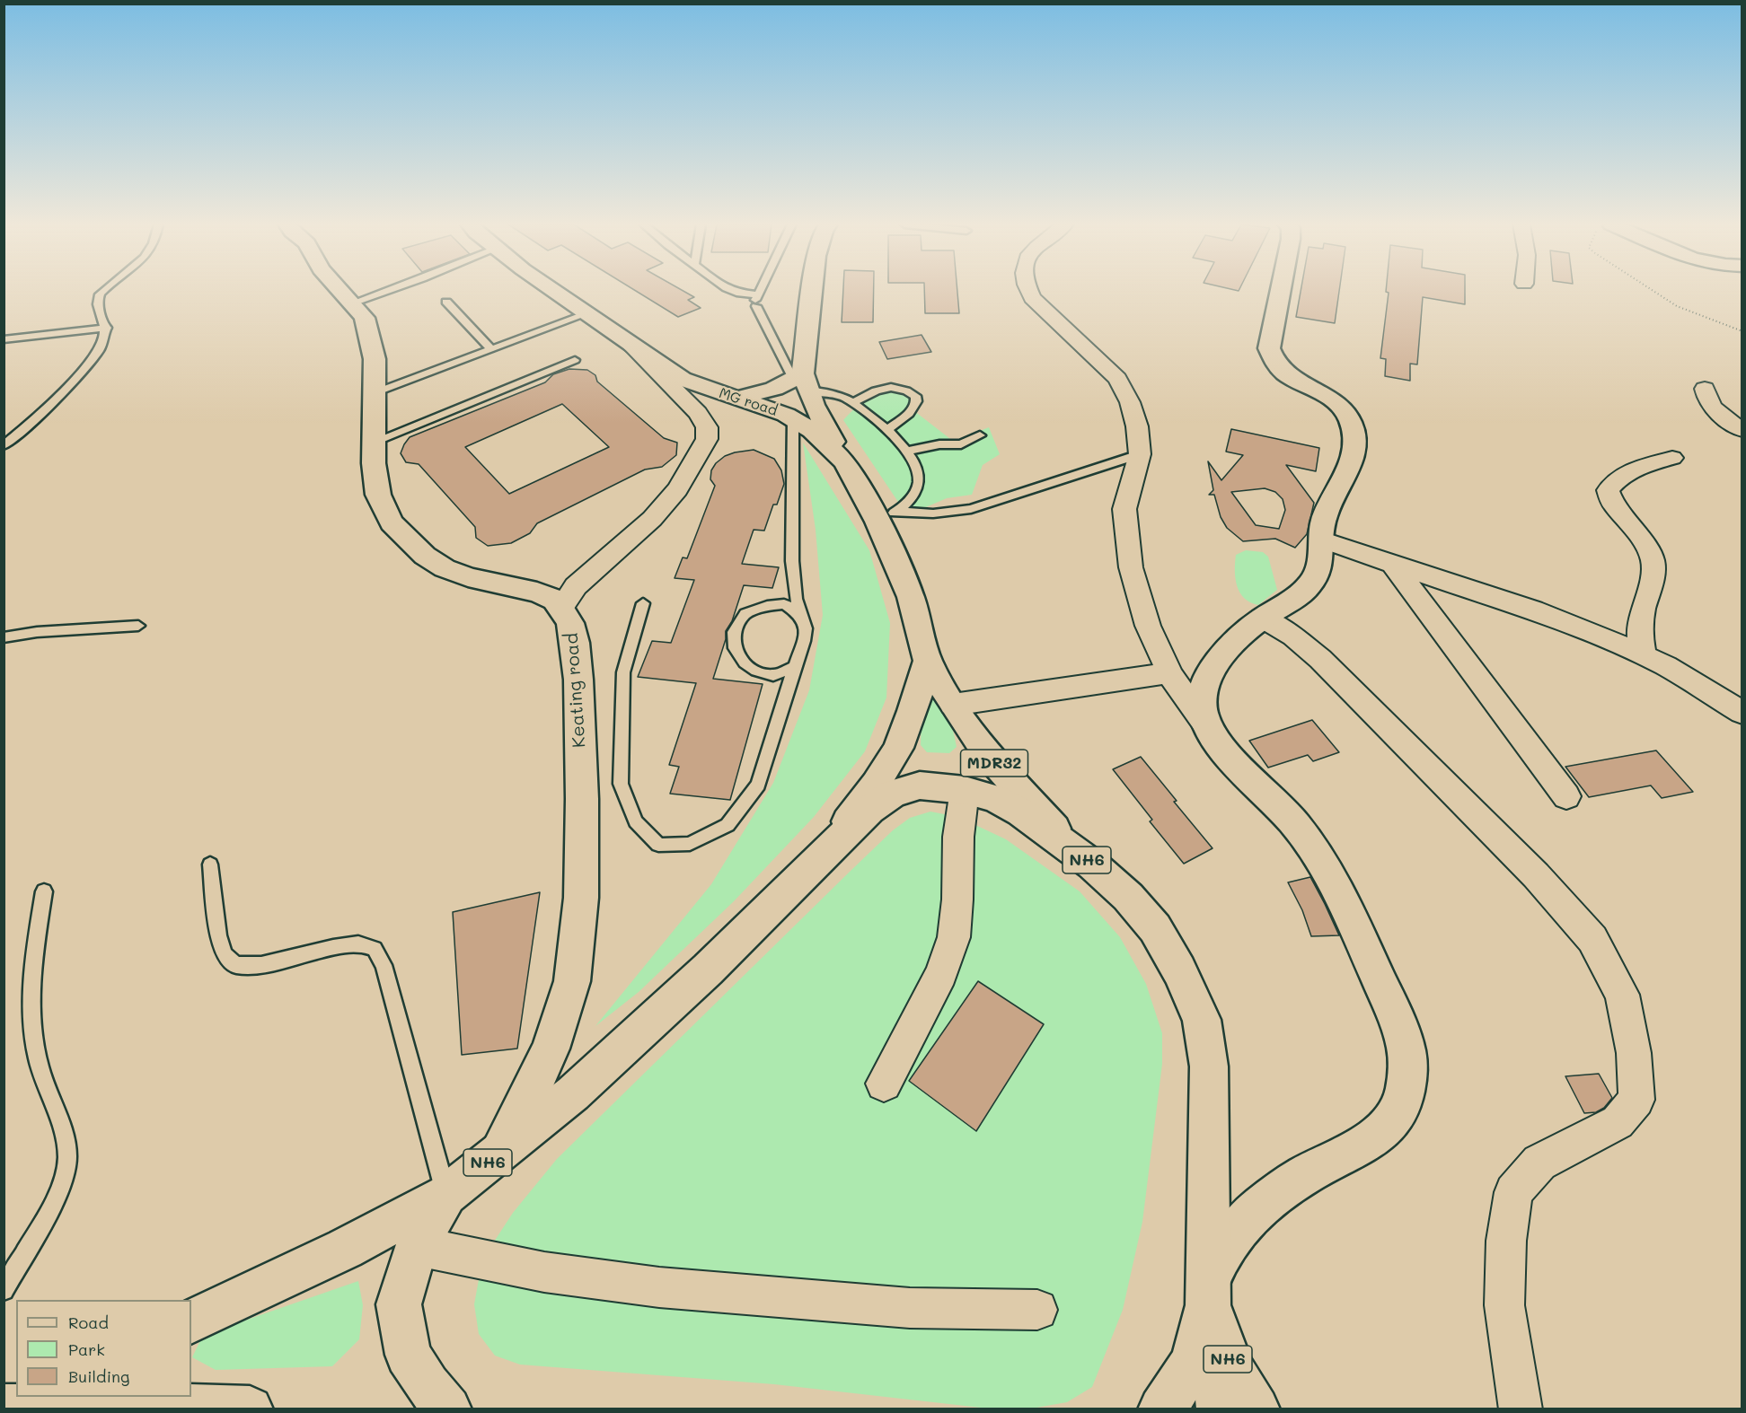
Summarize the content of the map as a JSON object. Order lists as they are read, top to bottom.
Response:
{
  "streets": {
    "main road": [
      "MG road",
      "Keating road",
      "MDR32",
      "NH6"
    ]
  },
  "crossings": [
    ["MG road", "MDR32"],
    ["MG road", "NH6"],
    ["Keating road", "NH6"]
  ],
  "legend": ["Road", "Park", "Building"]
}
